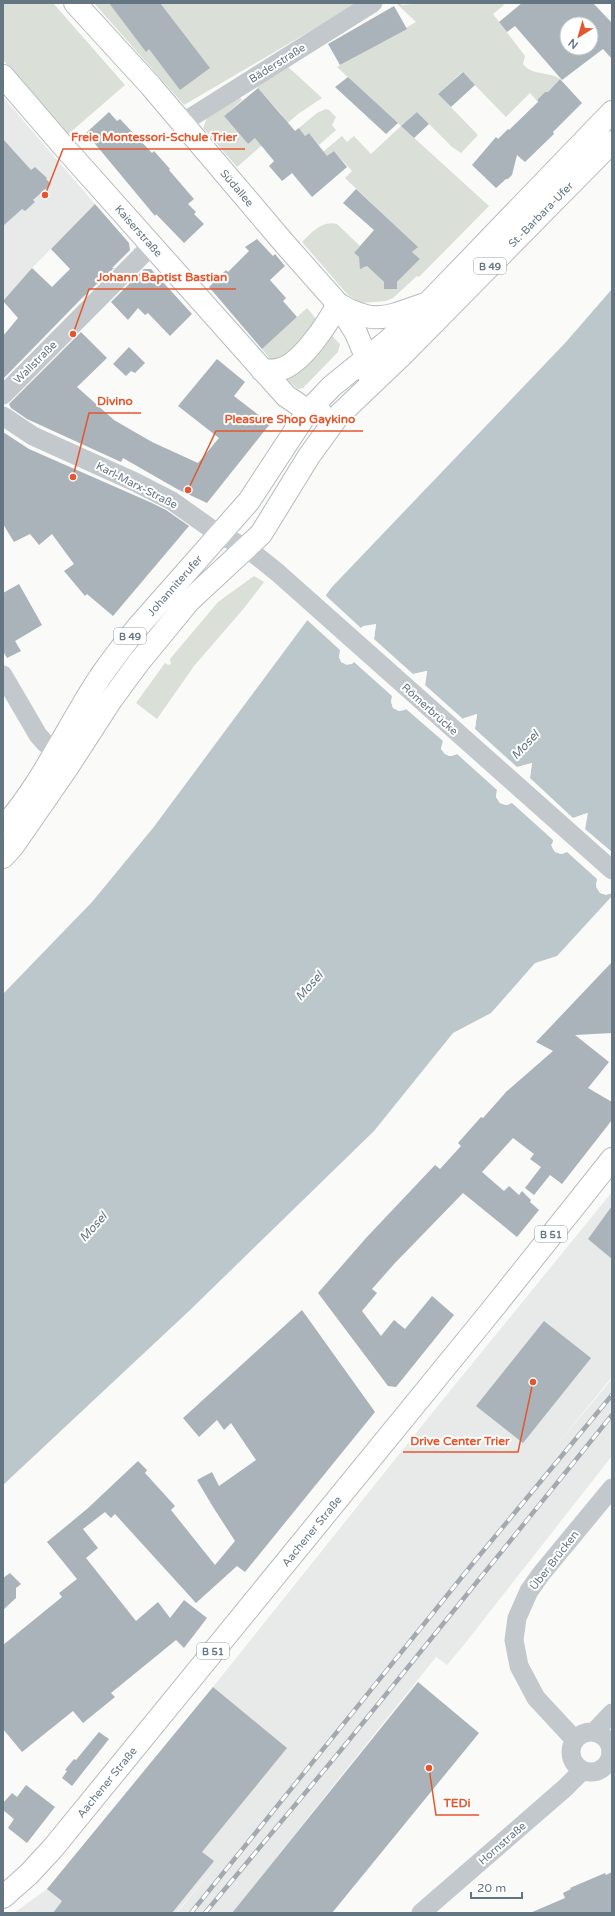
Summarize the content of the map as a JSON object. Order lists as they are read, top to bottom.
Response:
{
  "streets": {
    "main road": [
      "Südallee",
      "St.-Barbara-Ufer",
      "Kaiserstraße",
      "B 49",
      "Johanniterufer",
      "B 51",
      "Aachener Straße"
    ],
    "street": [
      "Bäderstraße",
      "Wallstraße",
      "Karl-Marx-Straße",
      "Römerbrücke",
      "Über Brücken",
      "Hornstraße"
    ]
  },
  "crossings": [
    ["Bäderstraße", "Südallee"],
    ["Südallee", "St.-Barbara-Ufer"],
    ["Südallee", "Johanniterufer"],
    ["St.-Barbara-Ufer", "Johanniterufer"],
    ["Kaiserstraße", "Wallstraße"],
    ["Kaiserstraße", "Johanniterufer"],
    ["Karl-Marx-Straße", "Johanniterufer"],
    ["Karl-Marx-Straße", "Römerbrücke"],
    ["Johanniterufer", "Römerbrücke"],
    ["Über Brücken", "Hornstraße"]
  ],
  "water": ["Mosel"],
  "places": [
    "Freie Montessori-Schule Trier",
    "Johann Baptist Bastian",
    "Divino",
    "Pleasure Shop Gaykino",
    "Drive Center Trier",
    "TEDi"
  ],
  "scale_bar": "20 m",
  "north": "bottom left"
}
